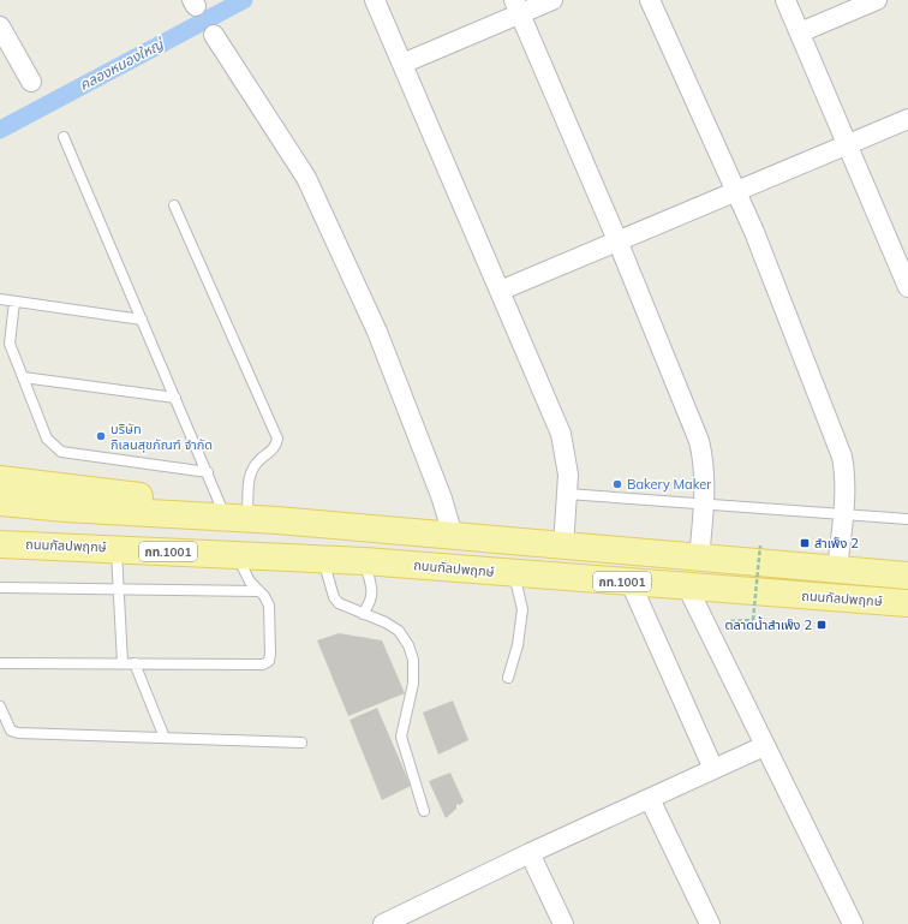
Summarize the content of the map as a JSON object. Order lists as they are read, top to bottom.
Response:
{
  "streets": {
    "main road": ["ถนนกัลปพฤกษ์", "กท.1001"]
  },
  "water": ["คลองหนองใหญ่"],
  "places": {
    "other": ["บริษัท กิเลนสุขภัณฑ์ จำกัด", "Bakery Maker"],
    "transit": ["สำเพ็ง 2", "ตลาดน้ำสำเพ็ง 2"]
  }
}
